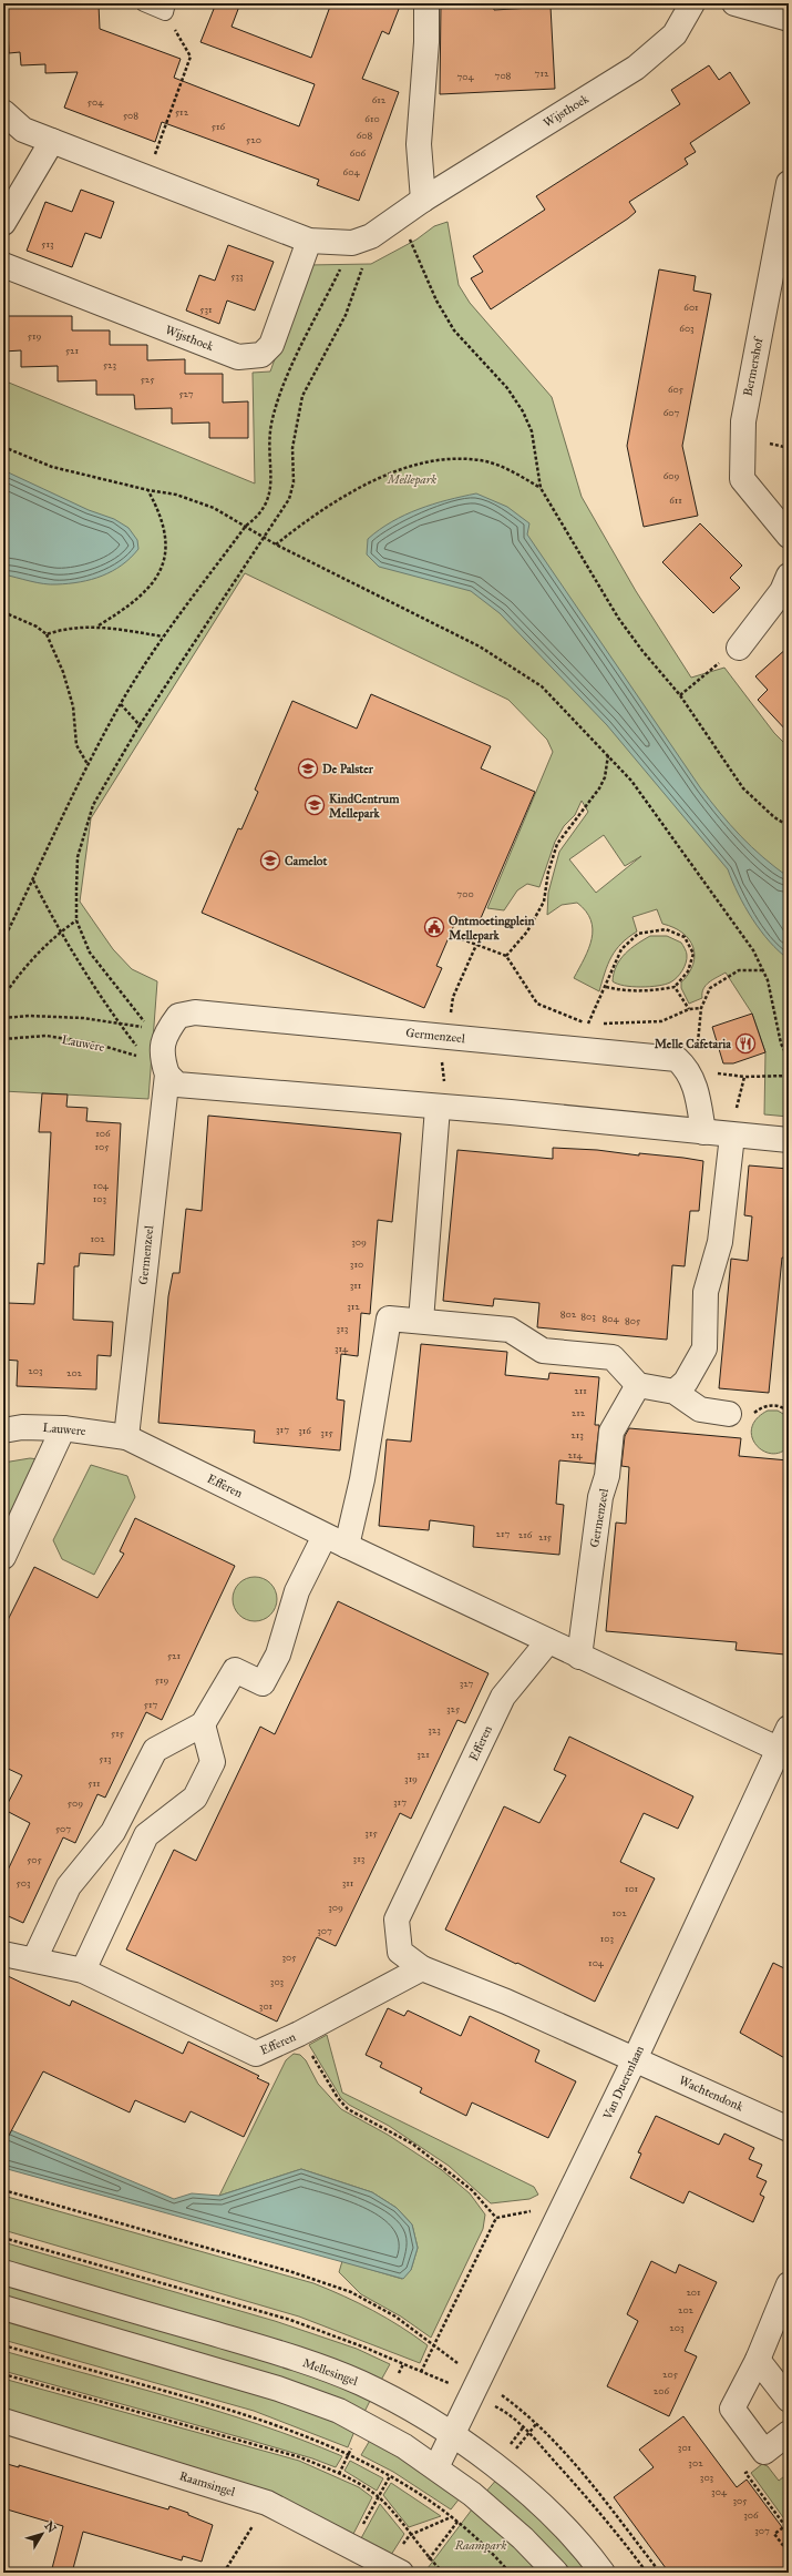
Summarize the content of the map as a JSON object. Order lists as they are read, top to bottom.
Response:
{
  "streets": {
    "street": [
      "Wijsthoek",
      "Bermershof",
      "Germenzeel",
      "Lauwere",
      "Efferen",
      "Van Duerenlaan",
      "Wachtendonk",
      "Mellesingel",
      "Raamsingel"
    ]
  },
  "crossings": [
    ["Germenzeel", "Lauwere"],
    ["Germenzeel", "Efferen"],
    ["Lauwere", "Efferen"],
    ["Efferen", "Van Duerenlaan"],
    ["Efferen", "Wachtendonk"],
    ["Van Duerenlaan", "Wachtendonk"],
    ["Van Duerenlaan", "Mellesingel"]
  ],
  "parks": ["Mellepark", "Raampark"],
  "places": {
    "school or university": ["De Palster", "KindCentrum Mellepark", "Camelot"],
    "public building": ["Ontmoetingplein Mellepark"],
    "restaurant": ["Melle Cafetaria"]
  },
  "house_numbers": [
    "712",
    "708",
    "704",
    "612",
    "504",
    "512",
    "508",
    "610",
    "516",
    "608",
    "520",
    "606",
    "604",
    "513",
    "533",
    "601",
    "531",
    "603",
    "519",
    "521",
    "523",
    "525",
    "605",
    "527",
    "607",
    "609",
    "611",
    "700",
    "106",
    "105",
    "104",
    "103",
    "102",
    "309",
    "310",
    "311",
    "312",
    "802",
    "803",
    "804",
    "805",
    "313",
    "314",
    "203",
    "202",
    "211",
    "212",
    "317",
    "316",
    "315",
    "213",
    "214",
    "217",
    "216",
    "215",
    "521",
    "519",
    "327",
    "517",
    "325",
    "323",
    "515",
    "321",
    "513",
    "319",
    "511",
    "317",
    "509",
    "507",
    "315",
    "313",
    "505",
    "503",
    "311",
    "101",
    "309",
    "102",
    "307",
    "103",
    "305",
    "104",
    "303",
    "301",
    "201",
    "202",
    "203",
    "205",
    "206",
    "301",
    "302",
    "303",
    "304",
    "305",
    "306",
    "307"
  ],
  "north": "top right"
}
